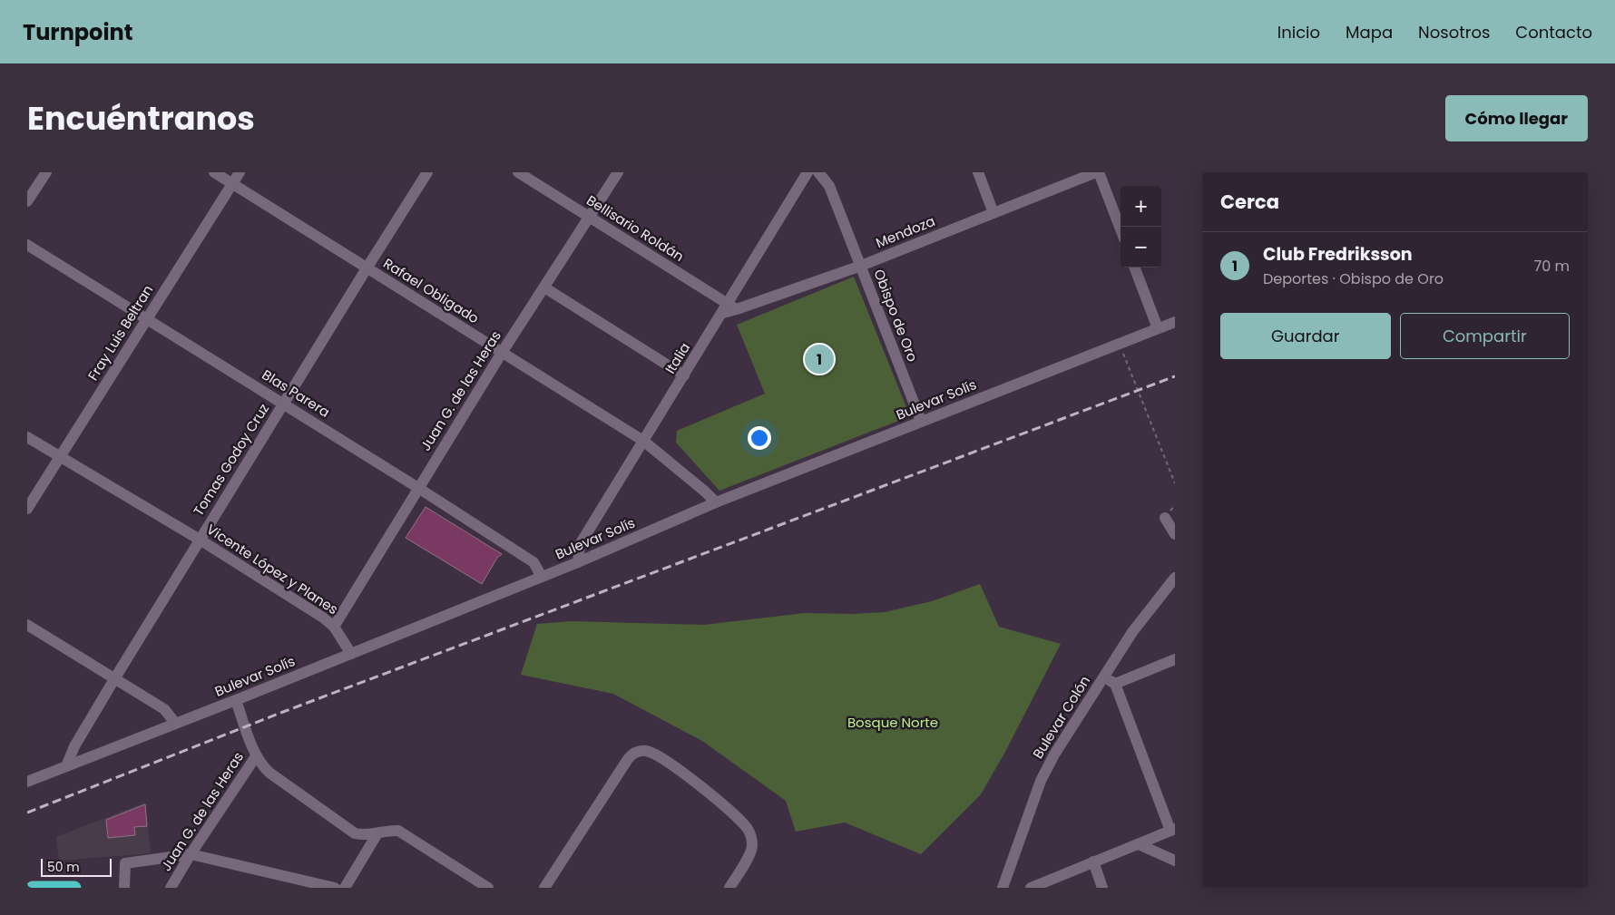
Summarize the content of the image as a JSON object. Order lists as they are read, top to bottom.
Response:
{
  "streets": {
    "street": [
      "Bellisario Roldán",
      "Mendoza",
      "Rafael Obligado",
      "Obispo de Oro",
      "Fray Luis Beltran",
      "Italia",
      "Juan G. de las Heras",
      "Blas Parera",
      "Bulevar Solís",
      "Tomas Godoy Cruz",
      "Vicente López y Planes",
      "Bulevar Colón"
    ]
  },
  "crossings": [
    ["Bellisario Roldán", "Mendoza"],
    ["Bellisario Roldán", "Italia"],
    ["Bellisario Roldán", "Juan G. de las Heras"],
    ["Mendoza", "Obispo de Oro"],
    ["Mendoza", "Italia"],
    ["Rafael Obligado", "Fray Luis Beltran"],
    ["Rafael Obligado", "Italia"],
    ["Rafael Obligado", "Juan G. de las Heras"],
    ["Rafael Obligado", "Bulevar Solís"],
    ["Rafael Obligado", "Tomas Godoy Cruz"],
    ["Obispo de Oro", "Bulevar Solís"],
    ["Fray Luis Beltran", "Blas Parera"],
    ["Fray Luis Beltran", "Vicente López y Planes"],
    ["Italia", "Bulevar Solís"],
    ["Juan G. de las Heras", "Blas Parera"],
    ["Juan G. de las Heras", "Bulevar Solís"],
    ["Juan G. de las Heras", "Vicente López y Planes"],
    ["Blas Parera", "Bulevar Solís"],
    ["Blas Parera", "Tomas Godoy Cruz"],
    ["Bulevar Solís", "Tomas Godoy Cruz"],
    ["Bulevar Solís", "Vicente López y Planes"],
    ["Tomas Godoy Cruz", "Vicente López y Planes"]
  ],
  "parks": ["Bosque Norte"],
  "scale_bar": "50 m",
  "page": {
    "header": "Turnpoint",
    "nav": [
      "Inicio",
      "Mapa",
      "Nosotros",
      "Contacto"
    ],
    "title": "Encuéntranos",
    "buttons": [
      "Cómo llegar",
      ["Guardar", "Compartir"]
    ],
    "heading": "Cerca",
    "map_buttons": ["+", "−"],
    "list": [
      {
        "mark": "1",
        "name": "Club Fredriksson",
        "note": "Deportes · Obispo de Oro",
        "value": "70 m"
      }
    ],
    "pins": "1",
    "scale": "50 m"
  }
}
